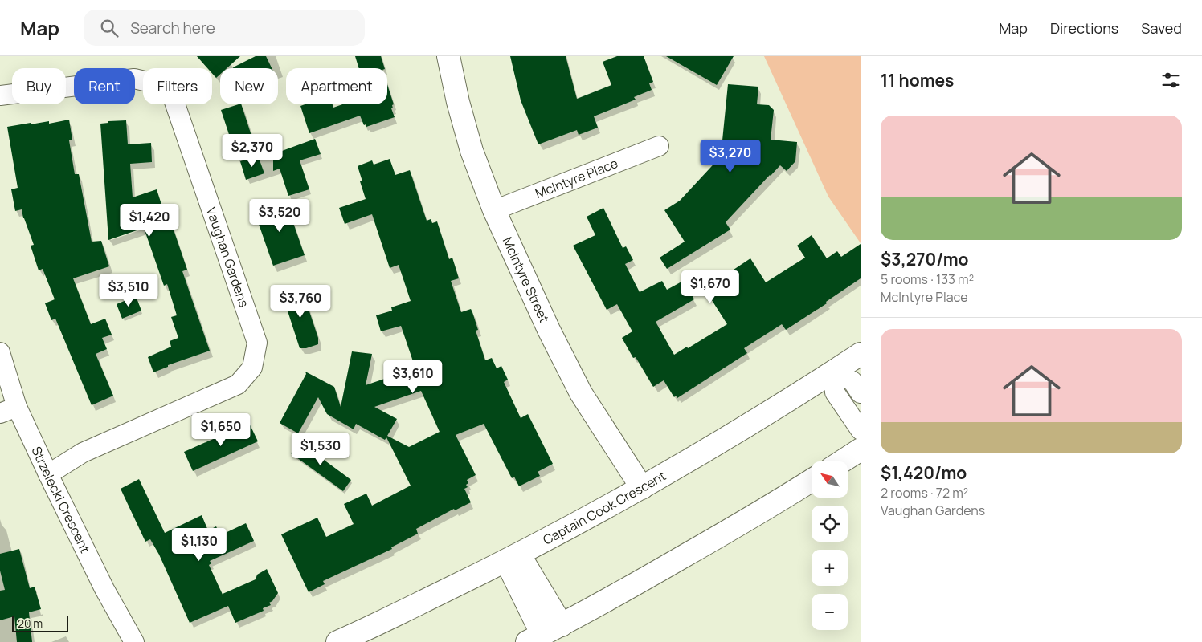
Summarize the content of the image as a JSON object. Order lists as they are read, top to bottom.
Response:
{
  "streets": {
    "main road": ["McIntyre Street", "Captain Cook Crescent"],
    "street": ["McIntyre Place", "Vaughan Gardens", "Strzelecki Crescent"]
  },
  "crossings": [
    ["McIntyre Place", "McIntyre Street"],
    ["Vaughan Gardens", "Strzelecki Crescent"],
    ["McIntyre Street", "Captain Cook Crescent"]
  ],
  "scale_bar": "20 m",
  "north": "top left",
  "page": {
    "header": "Map",
    "search": "Search here",
    "nav": ["Map", "Directions", "Saved"],
    "heading": "11 homes",
    "chip": [
      "Buy",
      "Rent",
      "Filters",
      "New",
      "Apartment"
    ],
    "list": [
      {
        "name": "$3,270/mo",
        "note": "5 rooms · 133 m² · McIntyre Place"
      },
      {
        "name": "$1,420/mo",
        "note": "2 rooms · 72 m² · Vaughan Gardens"
      }
    ],
    "price": [
      "$2,370",
      "$3,270",
      "$3,520",
      "$1,420",
      "$1,670",
      "$3,510",
      "$3,760",
      "$3,610",
      "$1,650",
      "$1,530",
      "$1,130"
    ],
    "map_buttons": ["+", "−"],
    "scale": "20 m"
  }
}
